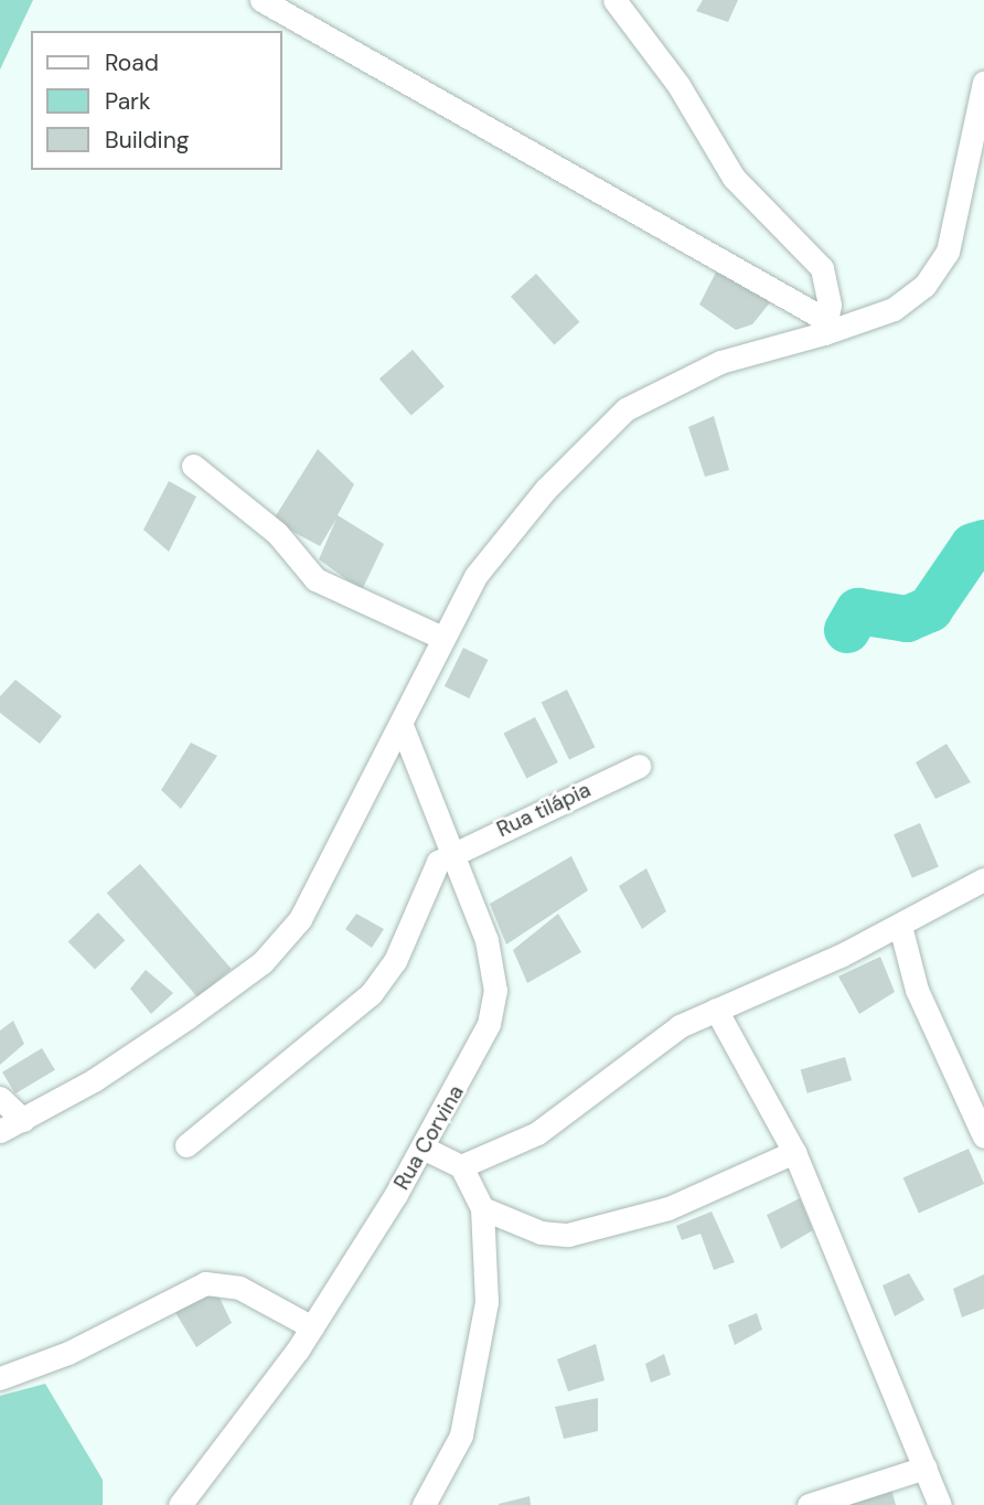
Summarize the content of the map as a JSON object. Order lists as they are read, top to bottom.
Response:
{
  "streets": {
    "street": ["Rua tilápia", "Rua Corvina"]
  },
  "crossings": [
    ["Rua tilápia", "Rua Corvina"]
  ],
  "legend": ["Road", "Park", "Building"]
}
